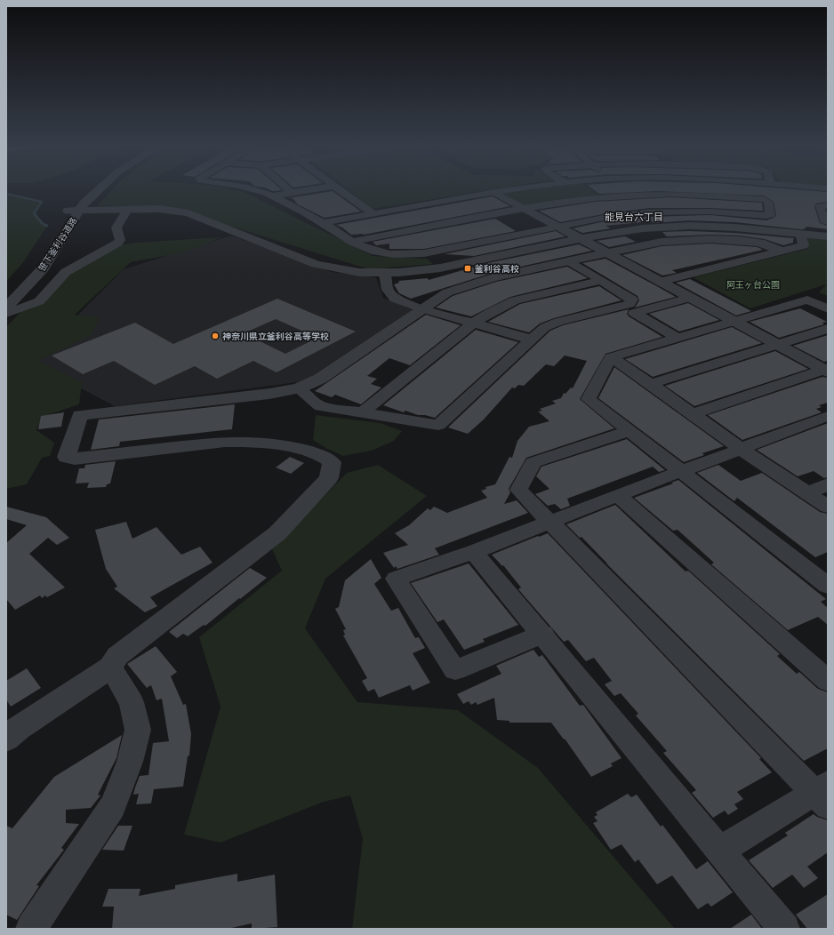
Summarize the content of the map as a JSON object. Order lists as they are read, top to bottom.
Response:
{
  "streets": {
    "street": ["笹下釜利谷道路"]
  },
  "districts": ["能見台六丁目"],
  "parks": ["阿王ヶ台公園"],
  "places": {
    "transit": ["釜利谷高校"],
    "other": ["神奈川県立釜利谷高等学校"]
  }
}
